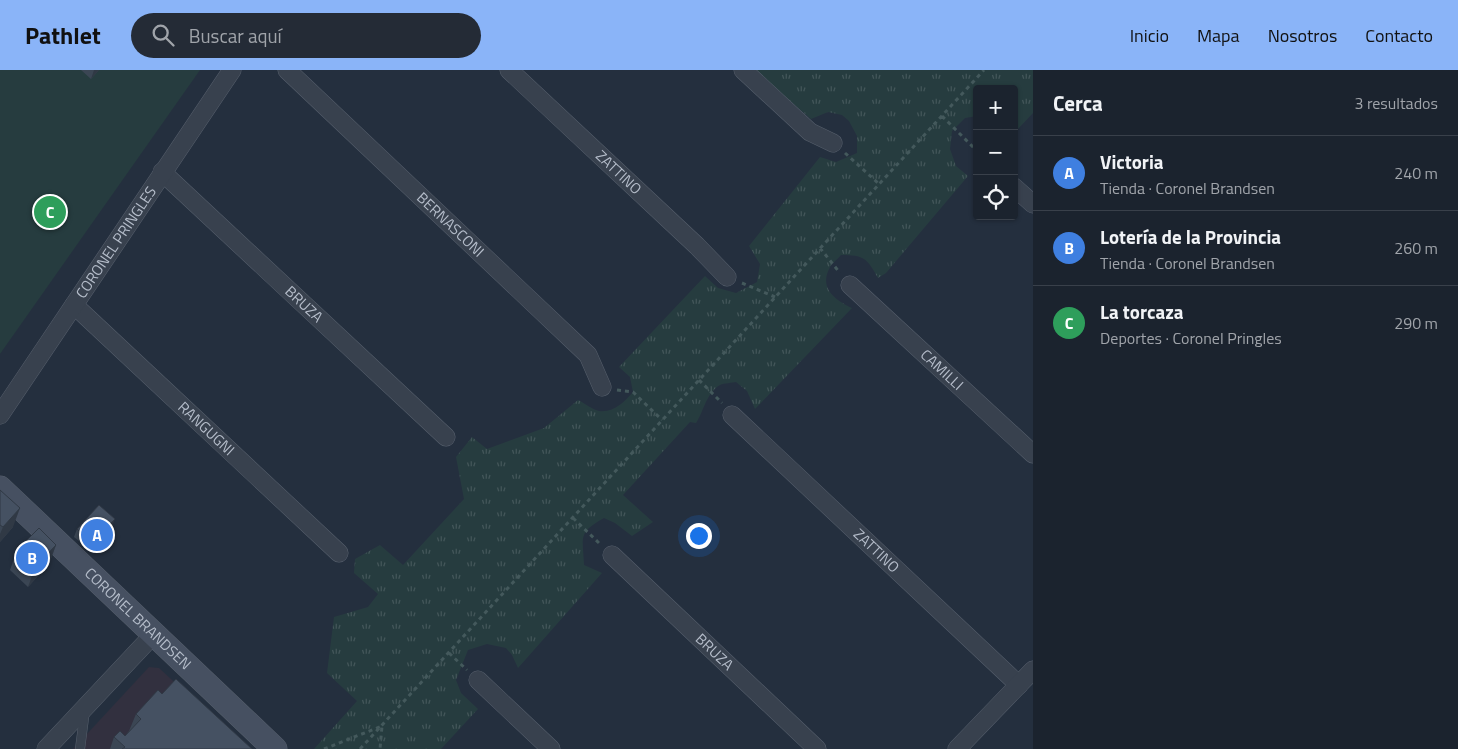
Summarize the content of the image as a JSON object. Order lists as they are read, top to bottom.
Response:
{
  "streets": {
    "street": [
      "ZATTINO",
      "BERNASCONI",
      "CORONEL PRINGLES",
      "BRUZA",
      "CAMILLI",
      "RANGUGNI",
      "CORONEL BRANDSEN"
    ]
  },
  "crossings": [
    ["CORONEL PRINGLES", "BRUZA"],
    ["CORONEL PRINGLES", "RANGUGNI"]
  ],
  "page": {
    "header": "Pathlet",
    "search": "Buscar aquí",
    "nav": [
      "Inicio",
      "Mapa",
      "Nosotros",
      "Contacto"
    ],
    "heading": ["Cerca", "3 resultados"],
    "map_buttons": ["+", "−"],
    "list": [
      {
        "mark": "A",
        "name": "Victoria",
        "note": "Tienda · Coronel Brandsen",
        "value": "240 m"
      },
      {
        "mark": "B",
        "name": "Lotería de la Provincia",
        "note": "Tienda · Coronel Brandsen",
        "value": "260 m"
      },
      {
        "mark": "C",
        "name": "La torcaza",
        "note": "Deportes · Coronel Pringles",
        "value": "290 m"
      }
    ],
    "pins": ["C", "A", "B"]
  }
}
